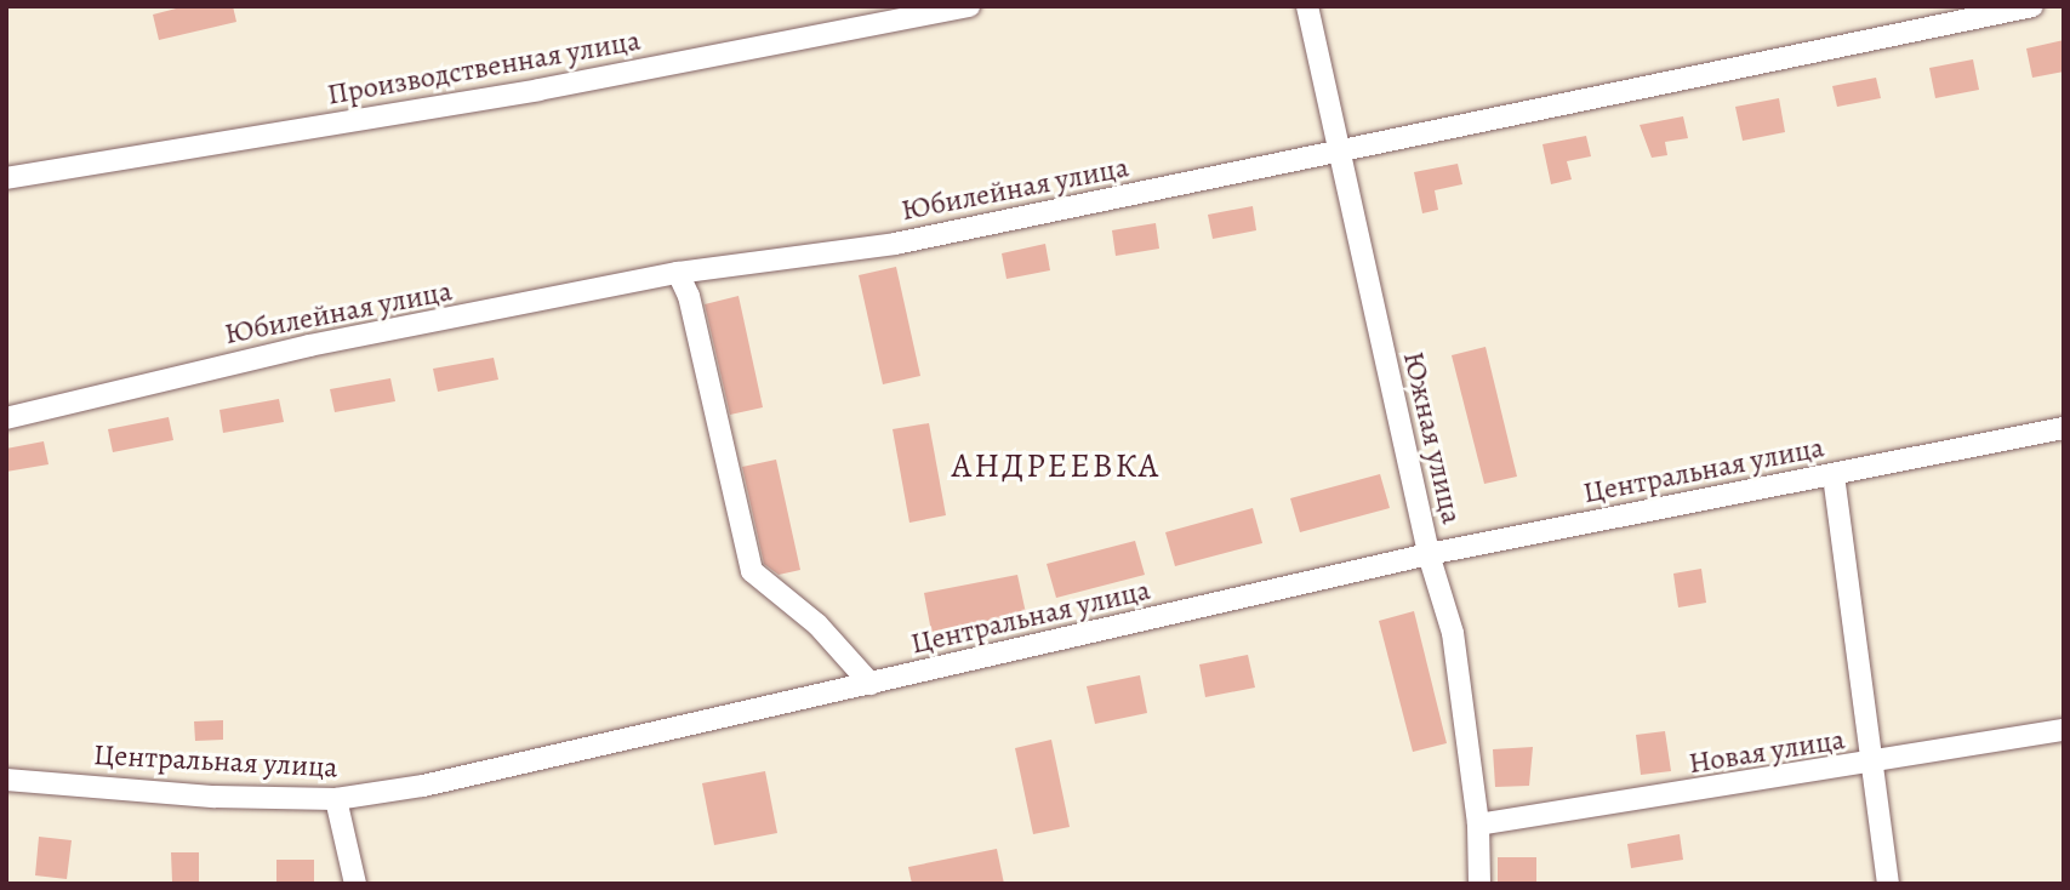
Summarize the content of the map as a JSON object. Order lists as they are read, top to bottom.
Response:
{
  "streets": {
    "street": [
      "Производственная улица",
      "Юбилейная улица",
      "Южная улица",
      "Центральная улица",
      "Новая улица"
    ]
  },
  "crossings": [
    ["Юбилейная улица", "Южная улица"],
    ["Южная улица", "Центральная улица"],
    ["Южная улица", "Новая улица"]
  ],
  "districts": ["АНДРЕЕВКА"]
}
